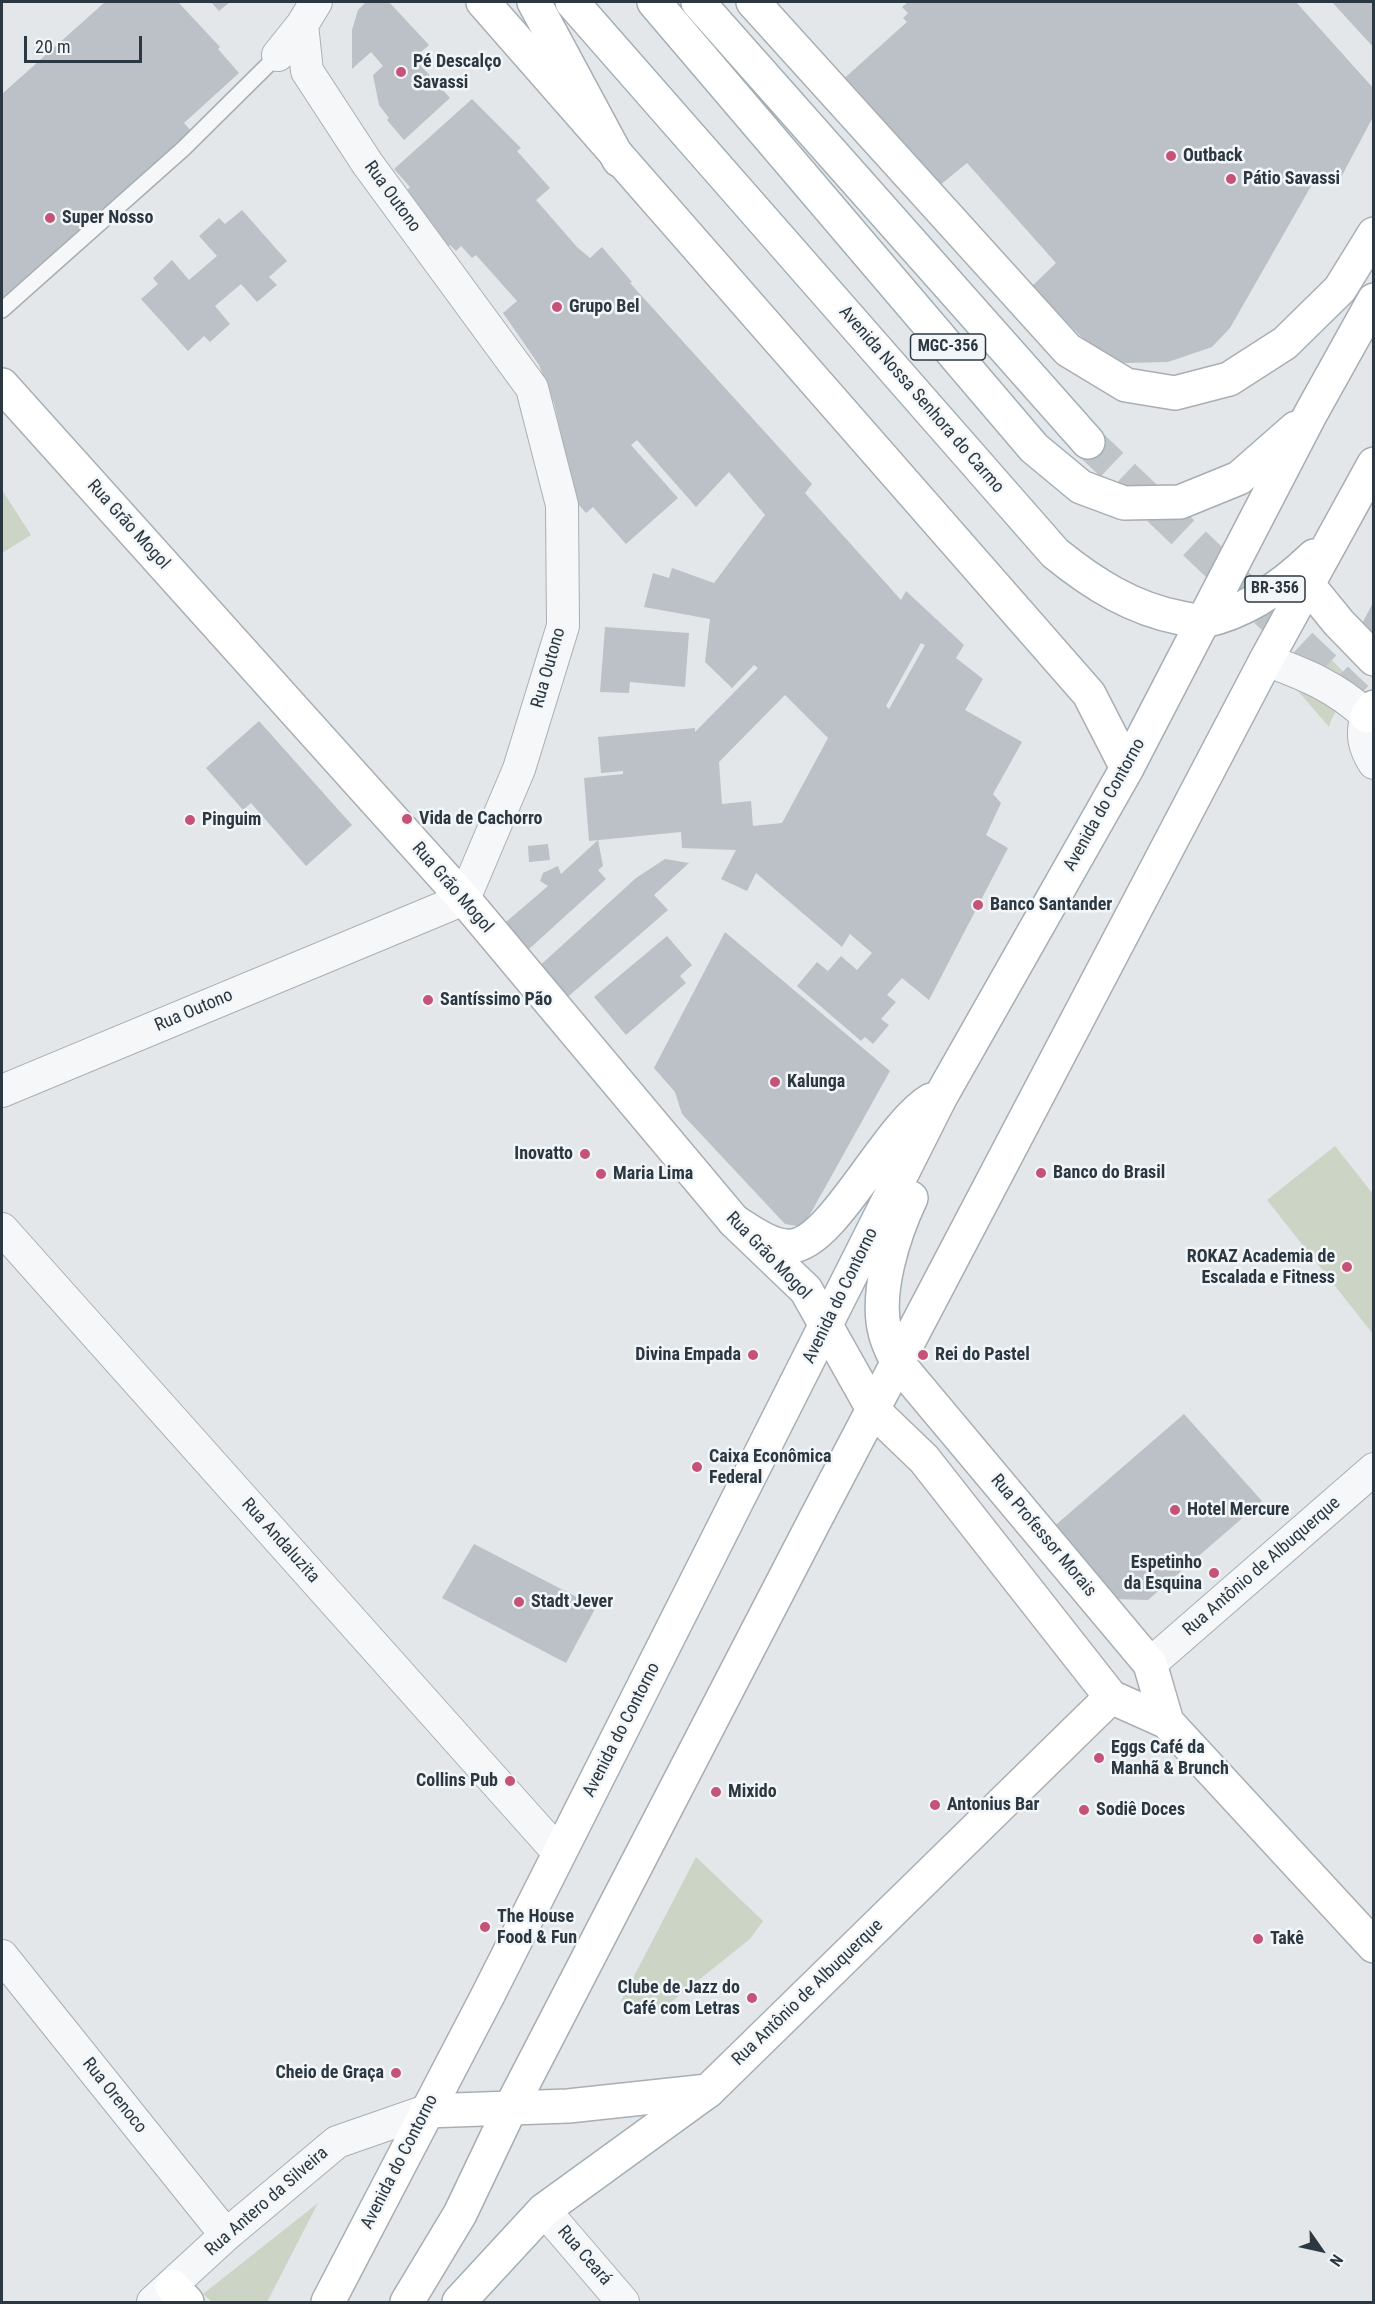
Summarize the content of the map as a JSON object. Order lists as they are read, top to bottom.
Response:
{
  "streets": {
    "main road": [
      "MGC-356",
      "Avenida Nossa Senhora do Carmo",
      "Rua Grão Mogol",
      "BR-356",
      "Avenida do Contorno",
      "Rua Professor Morais",
      "Rua Antônio de Albuquerque"
    ],
    "street": [
      "Rua Outono",
      "Rua Andaluzita",
      "Rua Orenoco",
      "Rua Antero da Silveira",
      "Rua Ceará"
    ]
  },
  "crossings": [
    ["Rua Outono", "Rua Grão Mogol"],
    ["MGC-356", "Avenida do Contorno"],
    ["Avenida Nossa Senhora do Carmo", "BR-356"],
    ["Avenida Nossa Senhora do Carmo", "Avenida do Contorno"],
    ["Rua Grão Mogol", "Avenida do Contorno"],
    ["Rua Grão Mogol", "Rua Professor Morais"],
    ["BR-356", "Avenida do Contorno"],
    ["Avenida do Contorno", "Rua Professor Morais"],
    ["Avenida do Contorno", "Rua Andaluzita"],
    ["Avenida do Contorno", "Rua Antero da Silveira"],
    ["Rua Professor Morais", "Rua Antônio de Albuquerque"],
    ["Rua Antônio de Albuquerque", "Rua Ceará"],
    ["Rua Orenoco", "Rua Antero da Silveira"]
  ],
  "places": [
    "Pé Descalço Savassi",
    "Outback",
    "Pátio Savassi",
    "Super Nosso",
    "Grupo Bel",
    "Vida de Cachorro",
    "Pinguim",
    "Banco Santander",
    "Santíssimo Pão",
    "Kalunga",
    "Inovatto",
    "Banco do Brasil",
    "Maria Lima",
    "ROKAZ Academia de Escalada e Fitness",
    "Divina Empada",
    "Rei do Pastel",
    "Caixa Econômica Federal",
    "Hotel Mercure",
    "Espetinho da Esquina",
    "Stadt Jever",
    "Eggs Café da Manhã & Brunch",
    "Collins Pub",
    "Mixido",
    "Antonius Bar",
    "Sodiê Doces",
    "The House Food & Fun",
    "Takê",
    "Clube de Jazz do Café com Letras",
    "Cheio de Graça"
  ],
  "scale_bar": "20 m",
  "north": "bottom right"
}
